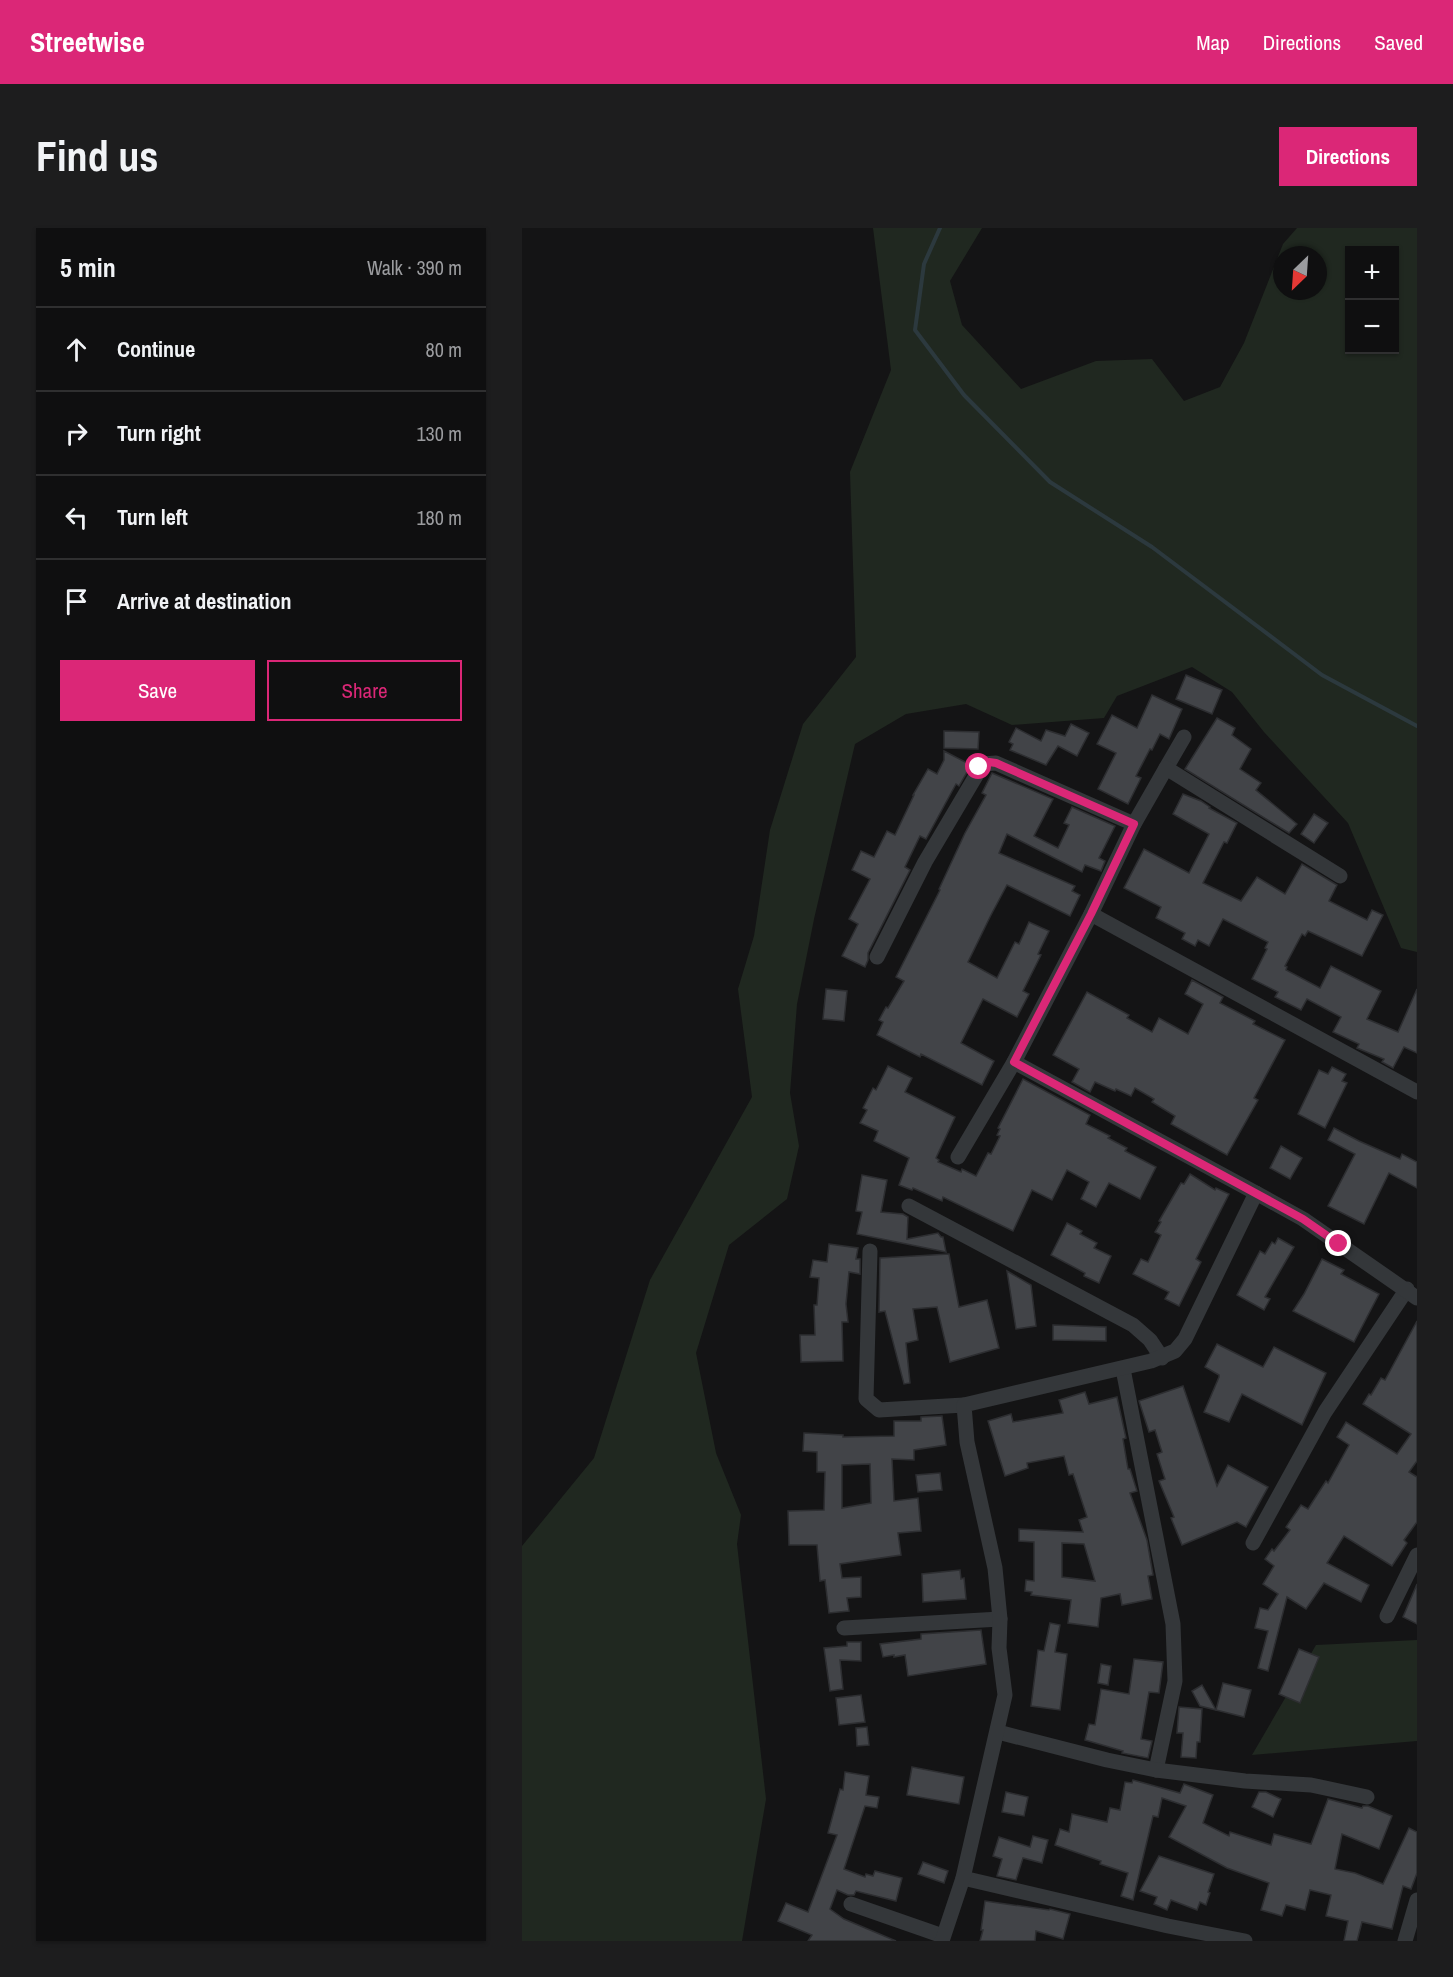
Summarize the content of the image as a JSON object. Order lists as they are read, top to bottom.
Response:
{
  "north": "bottom left",
  "page": {
    "header": "Streetwise",
    "nav": ["Map", "Directions", "Saved"],
    "buttons": [
      "Directions",
      ["Save", "Share"]
    ],
    "title": "Find us",
    "heading": ["5 min", "Walk · 390 m"],
    "map_buttons": ["+", "−"],
    "list": [
      ["Continue", "80 m"],
      ["Turn right", "130 m"],
      ["Turn left", "180 m"],
      "Arrive at destination"
    ]
  }
}
